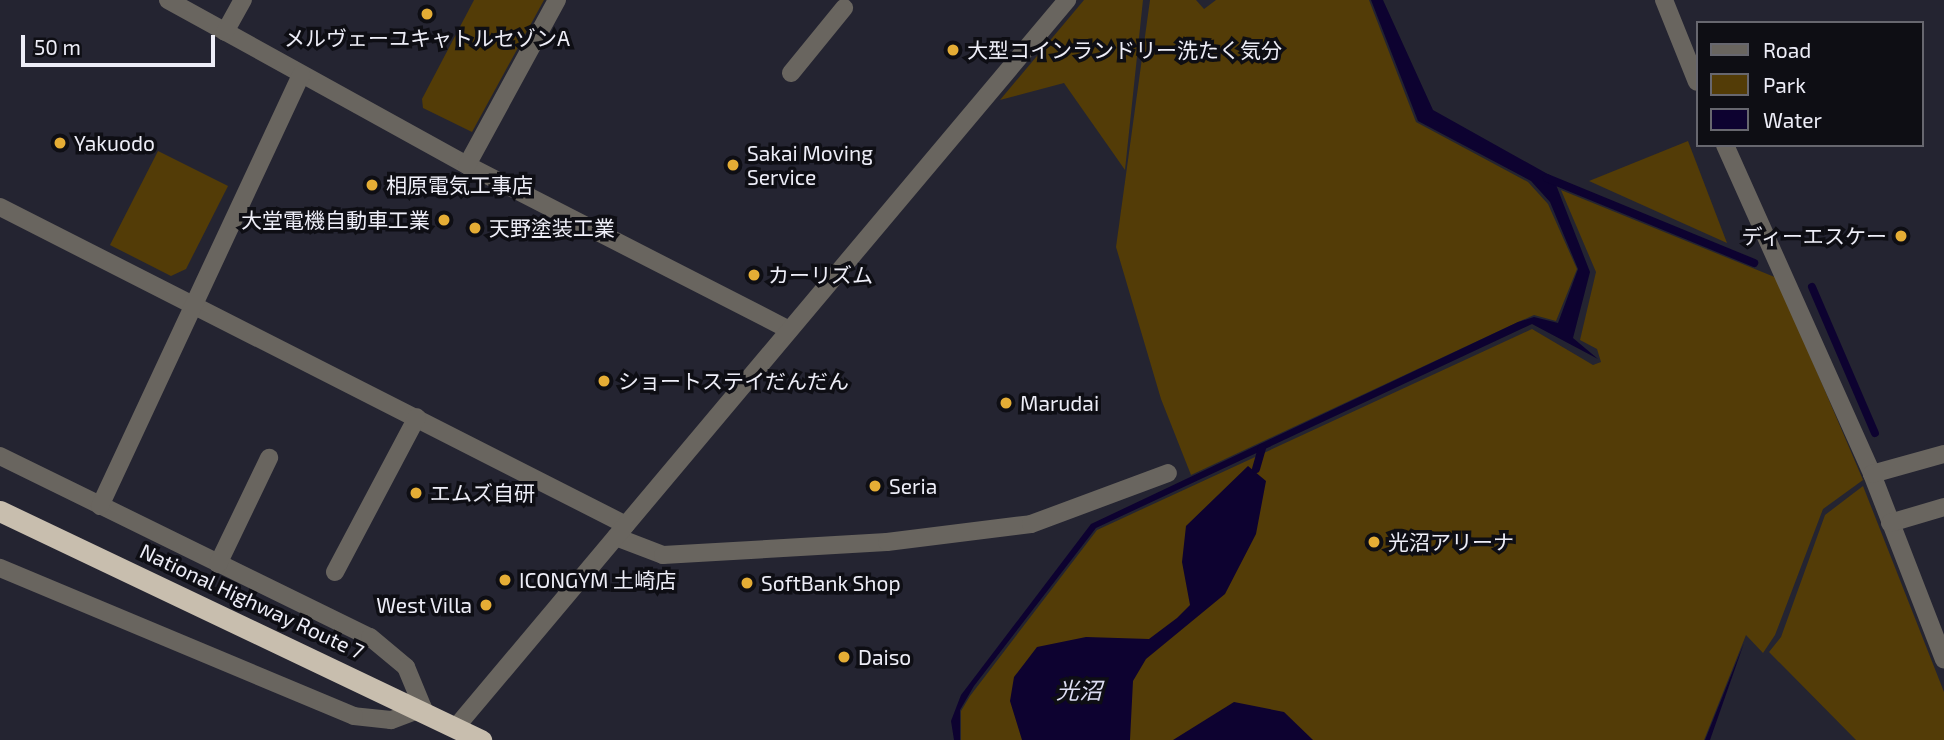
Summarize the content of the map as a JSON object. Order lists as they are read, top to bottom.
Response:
{
  "streets": {
    "highway": ["National Highway Route 7"]
  },
  "water": ["光沼"],
  "places": [
    "メルヴェーユキャトルセゾンA",
    "大型コインランドリー洗たく気分",
    "Yakuodo",
    "Sakai Moving Service",
    "相原電気工事店",
    "大堂電機自動車工業",
    "天野塗装工業",
    "ディーエスケー",
    "カーリズム",
    "ショートステイだんだん",
    "Marudai",
    "Seria",
    "エムズ自研",
    "光沼アリーナ",
    "ICONGYM 土崎店",
    "SoftBank Shop",
    "West Villa",
    "Daiso"
  ],
  "legend": ["Road", "Park", "Water"],
  "scale_bar": "50 m"
}
